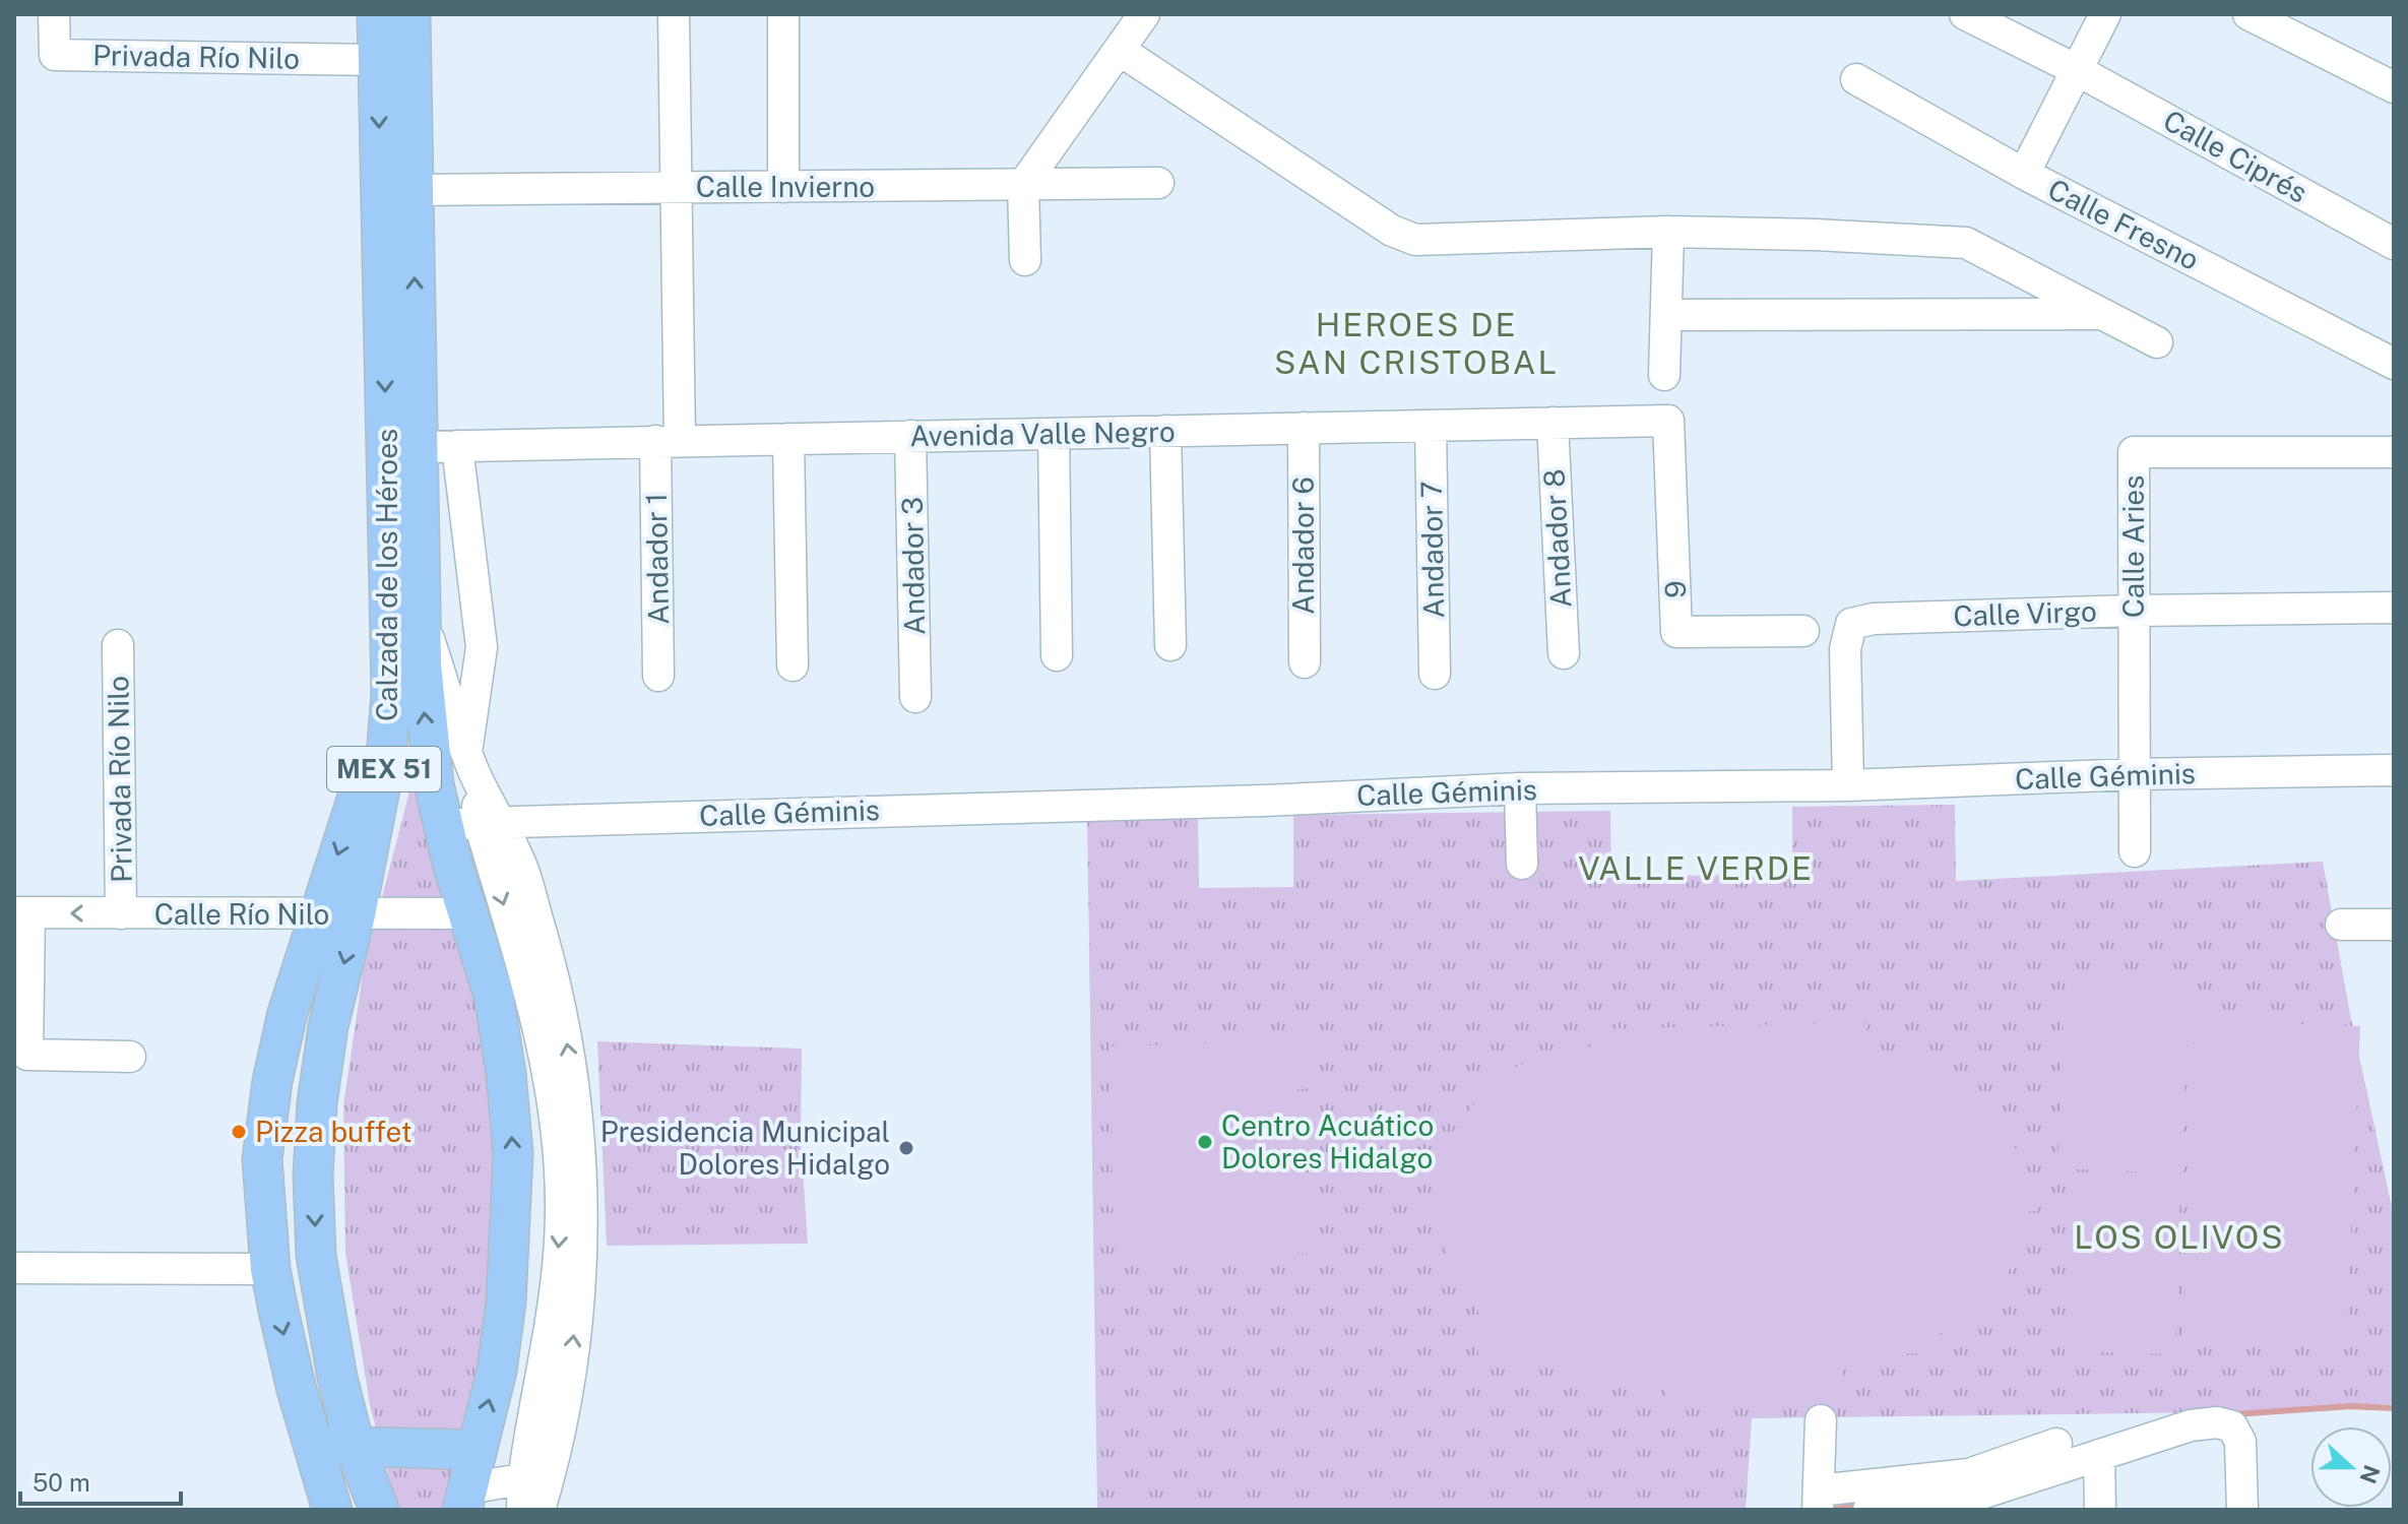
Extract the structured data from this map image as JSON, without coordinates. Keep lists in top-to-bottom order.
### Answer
{
  "streets": {
    "main road": ["Calzada de los Héroes", "MEX 51"],
    "street": [
      "Privada Río Nilo",
      "Calle Ciprés",
      "Calle Invierno",
      "Calle Fresno",
      "Avenida Valle Negro",
      "Andador 8",
      "Andador 6",
      "Calle Aries",
      "Andador 7",
      "Andador 1",
      "Andador 3",
      "9",
      "Calle Virgo",
      "Calle Géminis",
      "Calle Río Nilo"
    ]
  },
  "crossings": [
    ["Privada Río Nilo", "Calzada de los Héroes"],
    ["Privada Río Nilo", "Calle Río Nilo"],
    ["Calle Invierno", "Andador 1"],
    ["Calle Invierno", "Calzada de los Héroes"],
    ["Avenida Valle Negro", "Andador 8"],
    ["Avenida Valle Negro", "Andador 6"],
    ["Avenida Valle Negro", "Andador 7"],
    ["Avenida Valle Negro", "Andador 1"],
    ["Avenida Valle Negro", "Andador 3"],
    ["Avenida Valle Negro", "Calzada de los Héroes"],
    ["Avenida Valle Negro", "9"],
    ["Calle Aries", "Calle Virgo"],
    ["Calle Aries", "Calle Géminis"],
    ["Calzada de los Héroes", "Calle Géminis"],
    ["Calzada de los Héroes", "Calle Río Nilo"],
    ["Calle Virgo", "Calle Géminis"]
  ],
  "districts": ["HEROES DE SAN CRISTOBAL", "VALLE VERDE", "LOS OLIVOS"],
  "places": ["Pizza buffet", "Centro Acuático Dolores Hidalgo", "Presidencia Municipal Dolores Hidalgo"],
  "scale_bar": "50 m",
  "north": "right"
}
